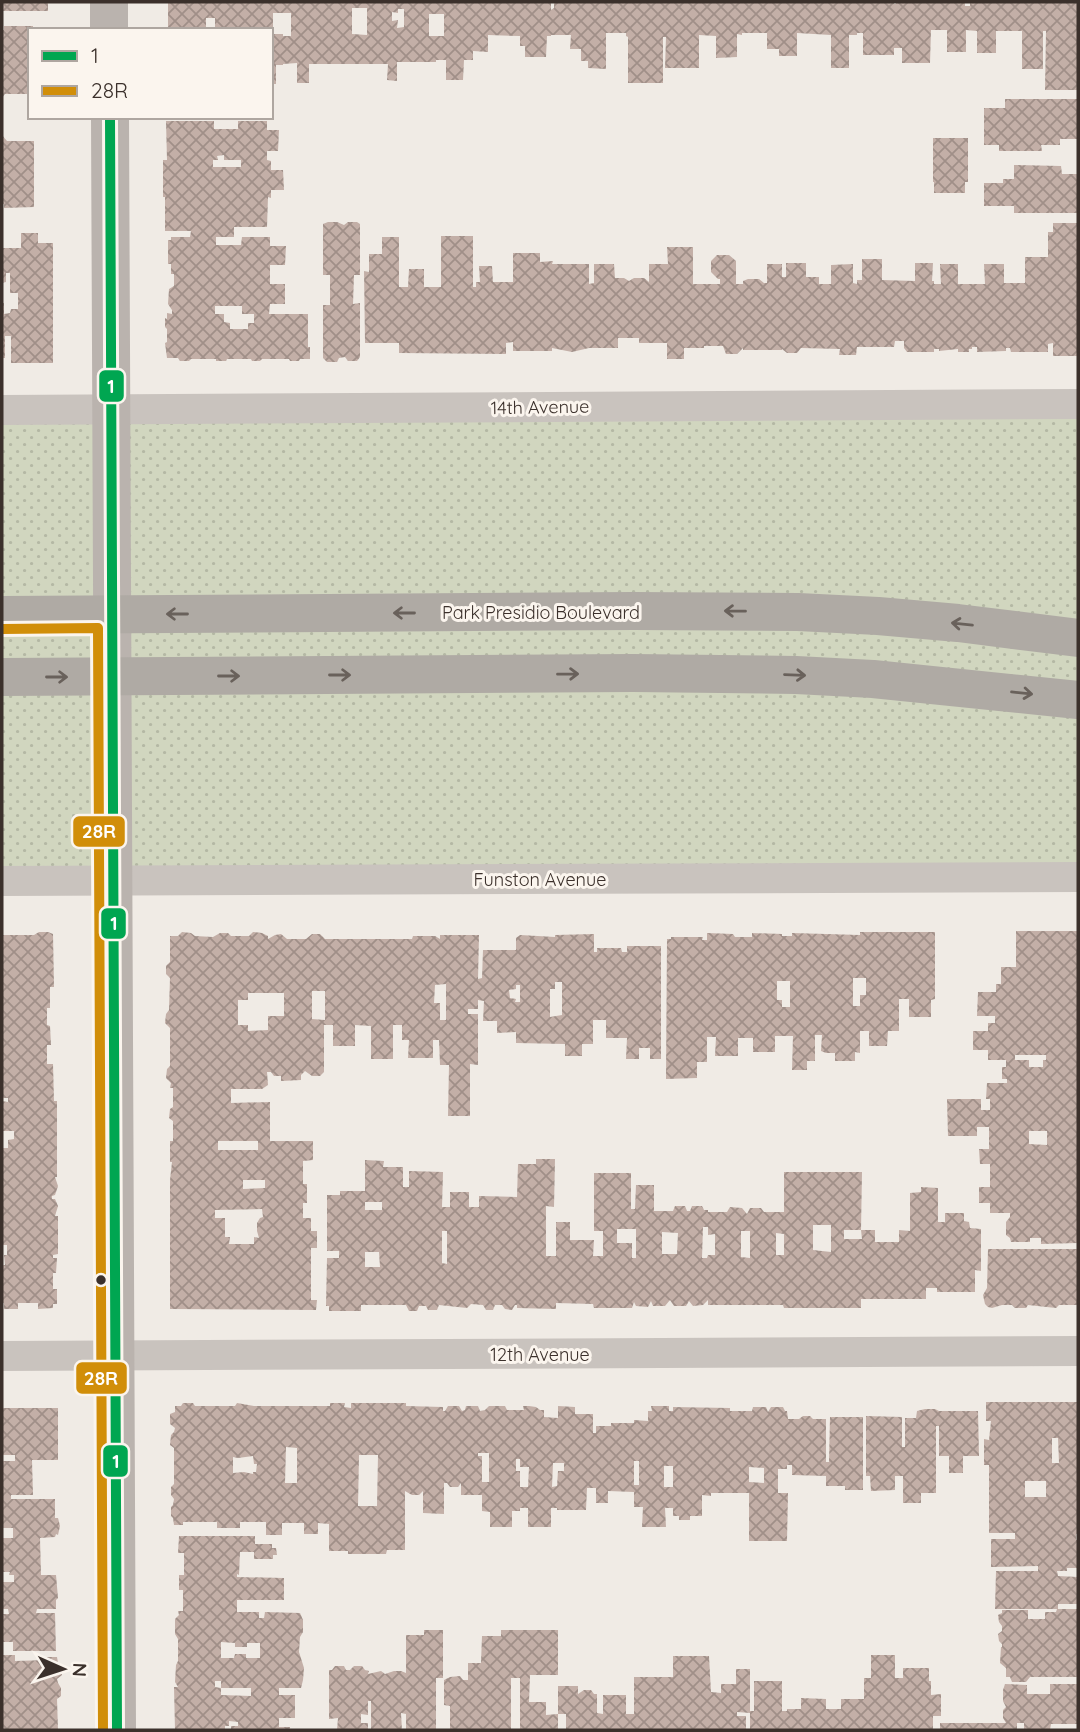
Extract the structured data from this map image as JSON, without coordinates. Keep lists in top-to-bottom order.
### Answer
{
  "streets": {
    "highway": ["Park Presidio Boulevard"],
    "street": ["14th Avenue", "Funston Avenue", "12th Avenue"]
  },
  "lines": ["transit line 1", "transit line 28R"],
  "legend": ["1", "28R"],
  "north": "right"
}
